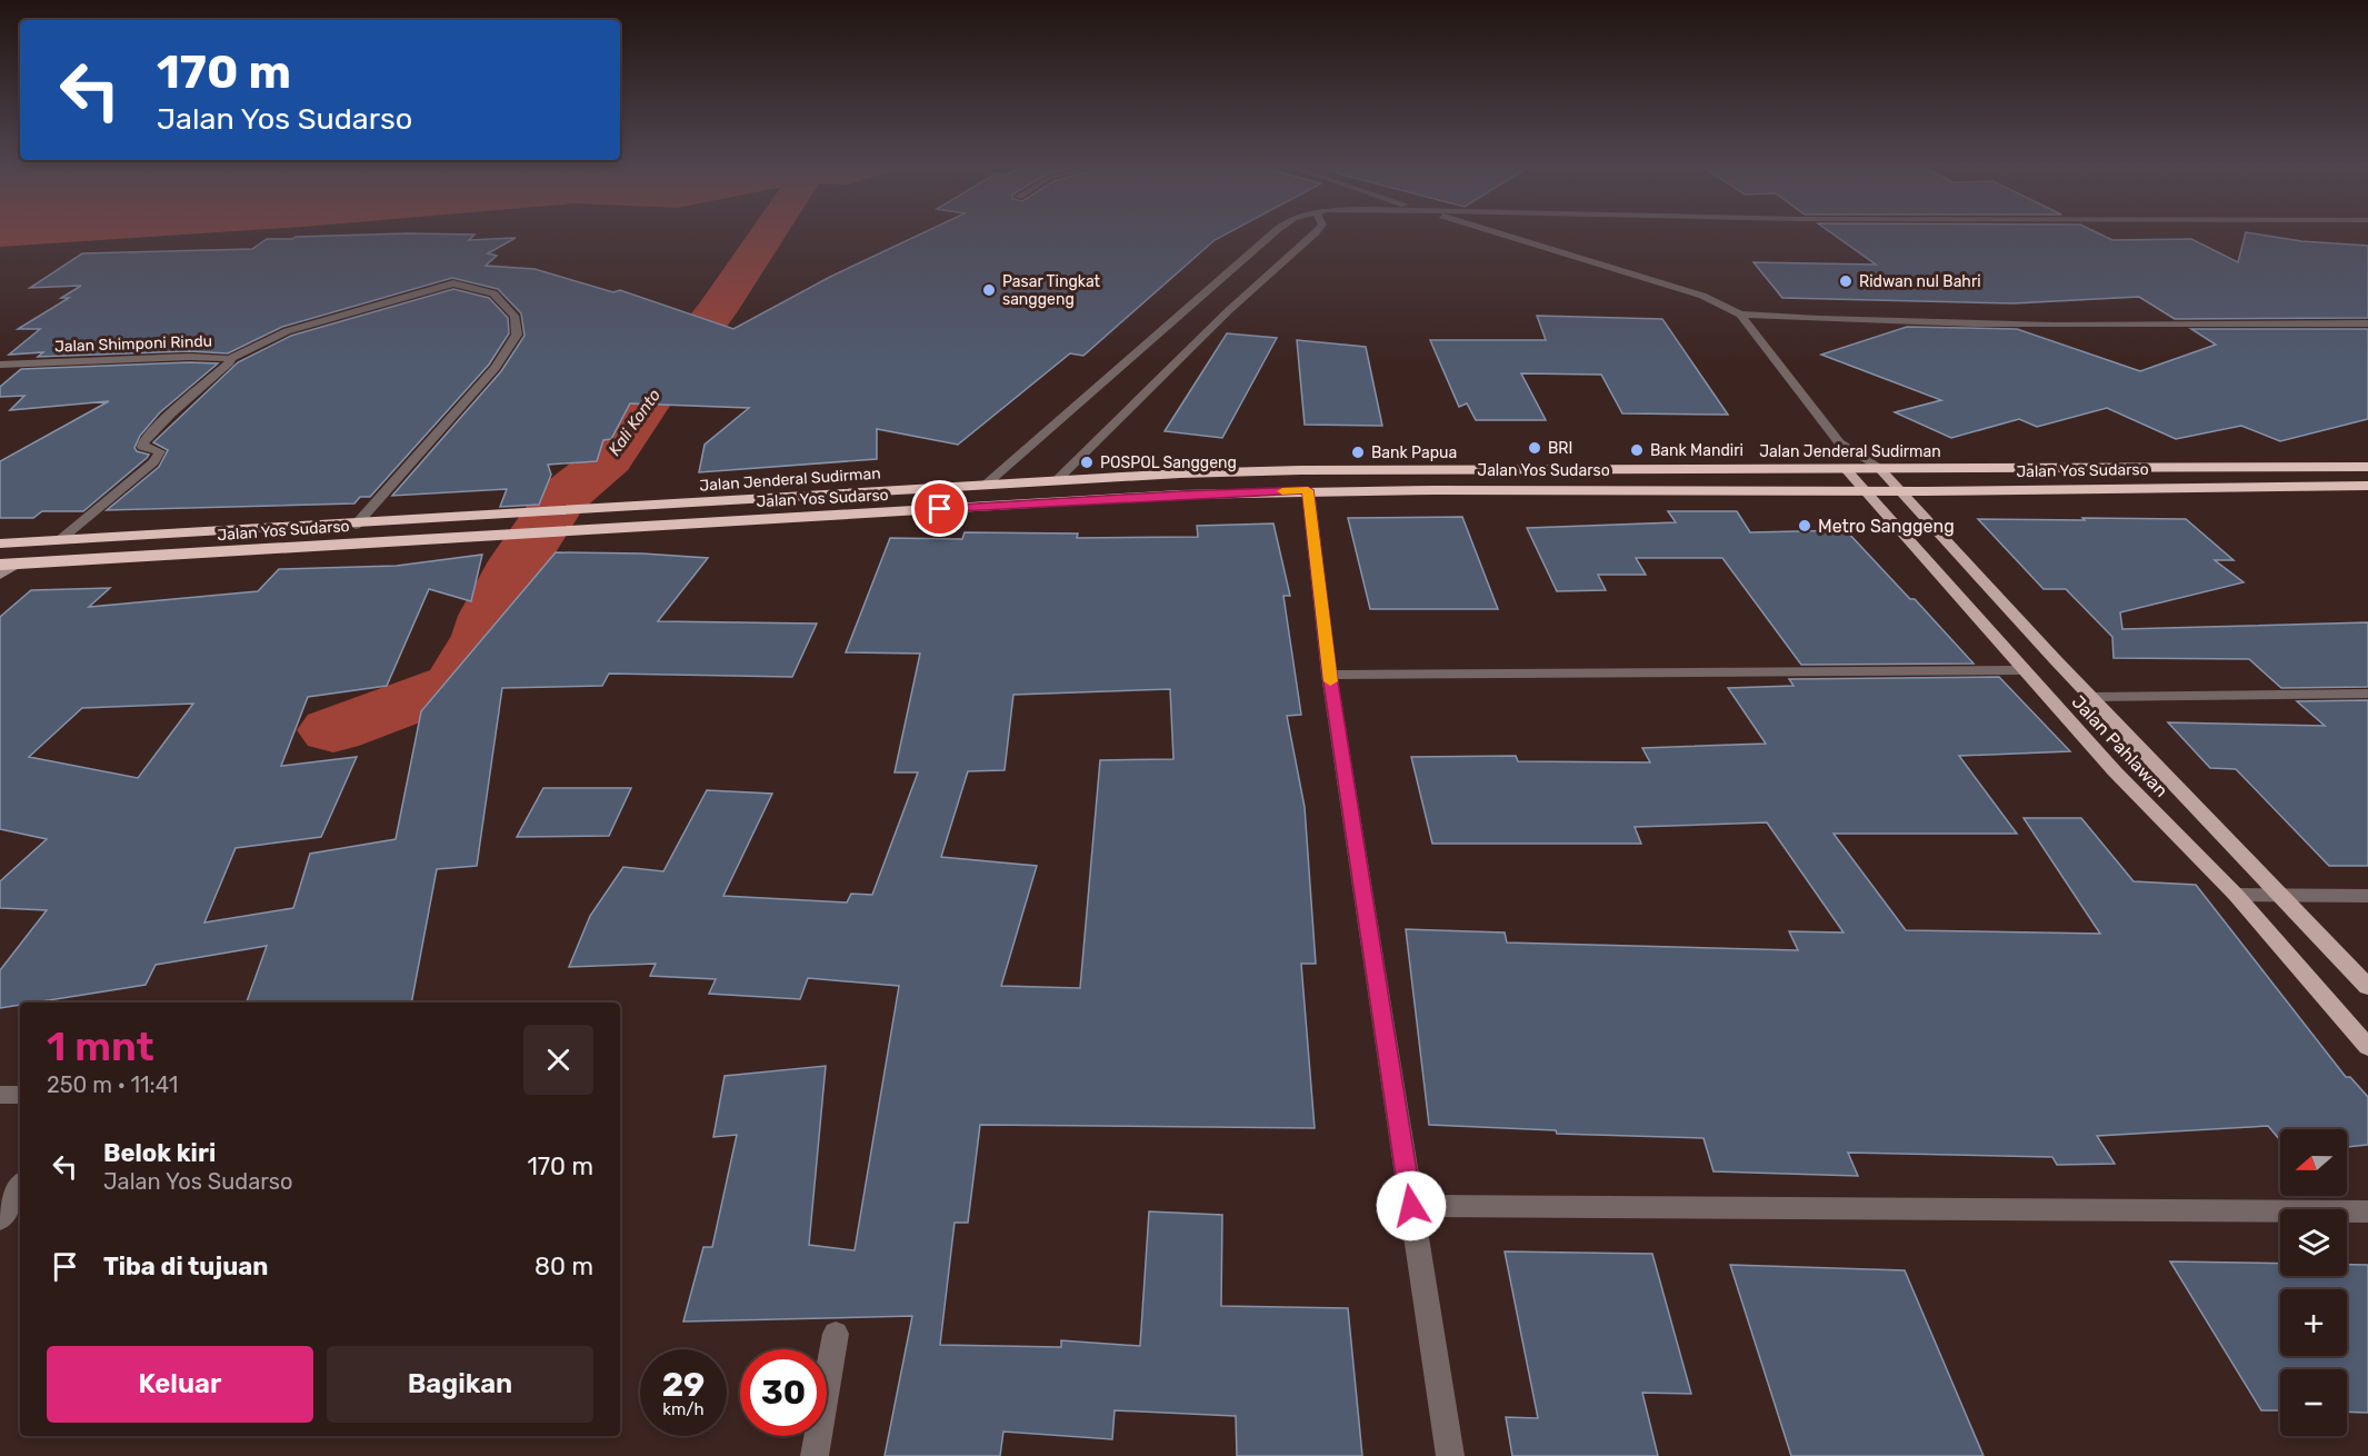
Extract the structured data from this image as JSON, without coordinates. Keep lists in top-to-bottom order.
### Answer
{
  "streets": {
    "highway": ["Jalan Jenderal Sudirman", "Jalan Yos Sudarso"],
    "main road": ["Jalan Pahlawan"],
    "street": ["Jalan Shimponi Rindu"]
  },
  "crossings": [
    ["Jalan Shimponi Rindu", "Jalan Yos Sudarso"],
    ["Jalan Jenderal Sudirman", "Jalan Yos Sudarso"],
    ["Jalan Jenderal Sudirman", "Jalan Pahlawan"],
    ["Jalan Yos Sudarso", "Jalan Pahlawan"]
  ],
  "water": ["Kali Konto"],
  "places": [
    "Ridwan nul Bahri",
    "Pasar Tingkat sanggeng",
    "BRI",
    "Bank Mandiri",
    "Bank Papua",
    "POSPOL Sanggeng",
    "Metro Sanggeng"
  ],
  "north": "left",
  "page": {
    "turn": ["170 m", "Jalan Yos Sudarso"],
    "heading": ["1 mnt", "250 m · 11:41"],
    "list": [
      {
        "name": "Belok kiri",
        "note": "Jalan Yos Sudarso",
        "value": "170 m"
      },
      {
        "name": "Tiba di tujuan",
        "value": "80 m"
      }
    ],
    "map_buttons": ["+", "−"],
    "buttons": ["Keluar", "Bagikan"],
    "speed": "29 km/h",
    "limit": "30"
  }
}
